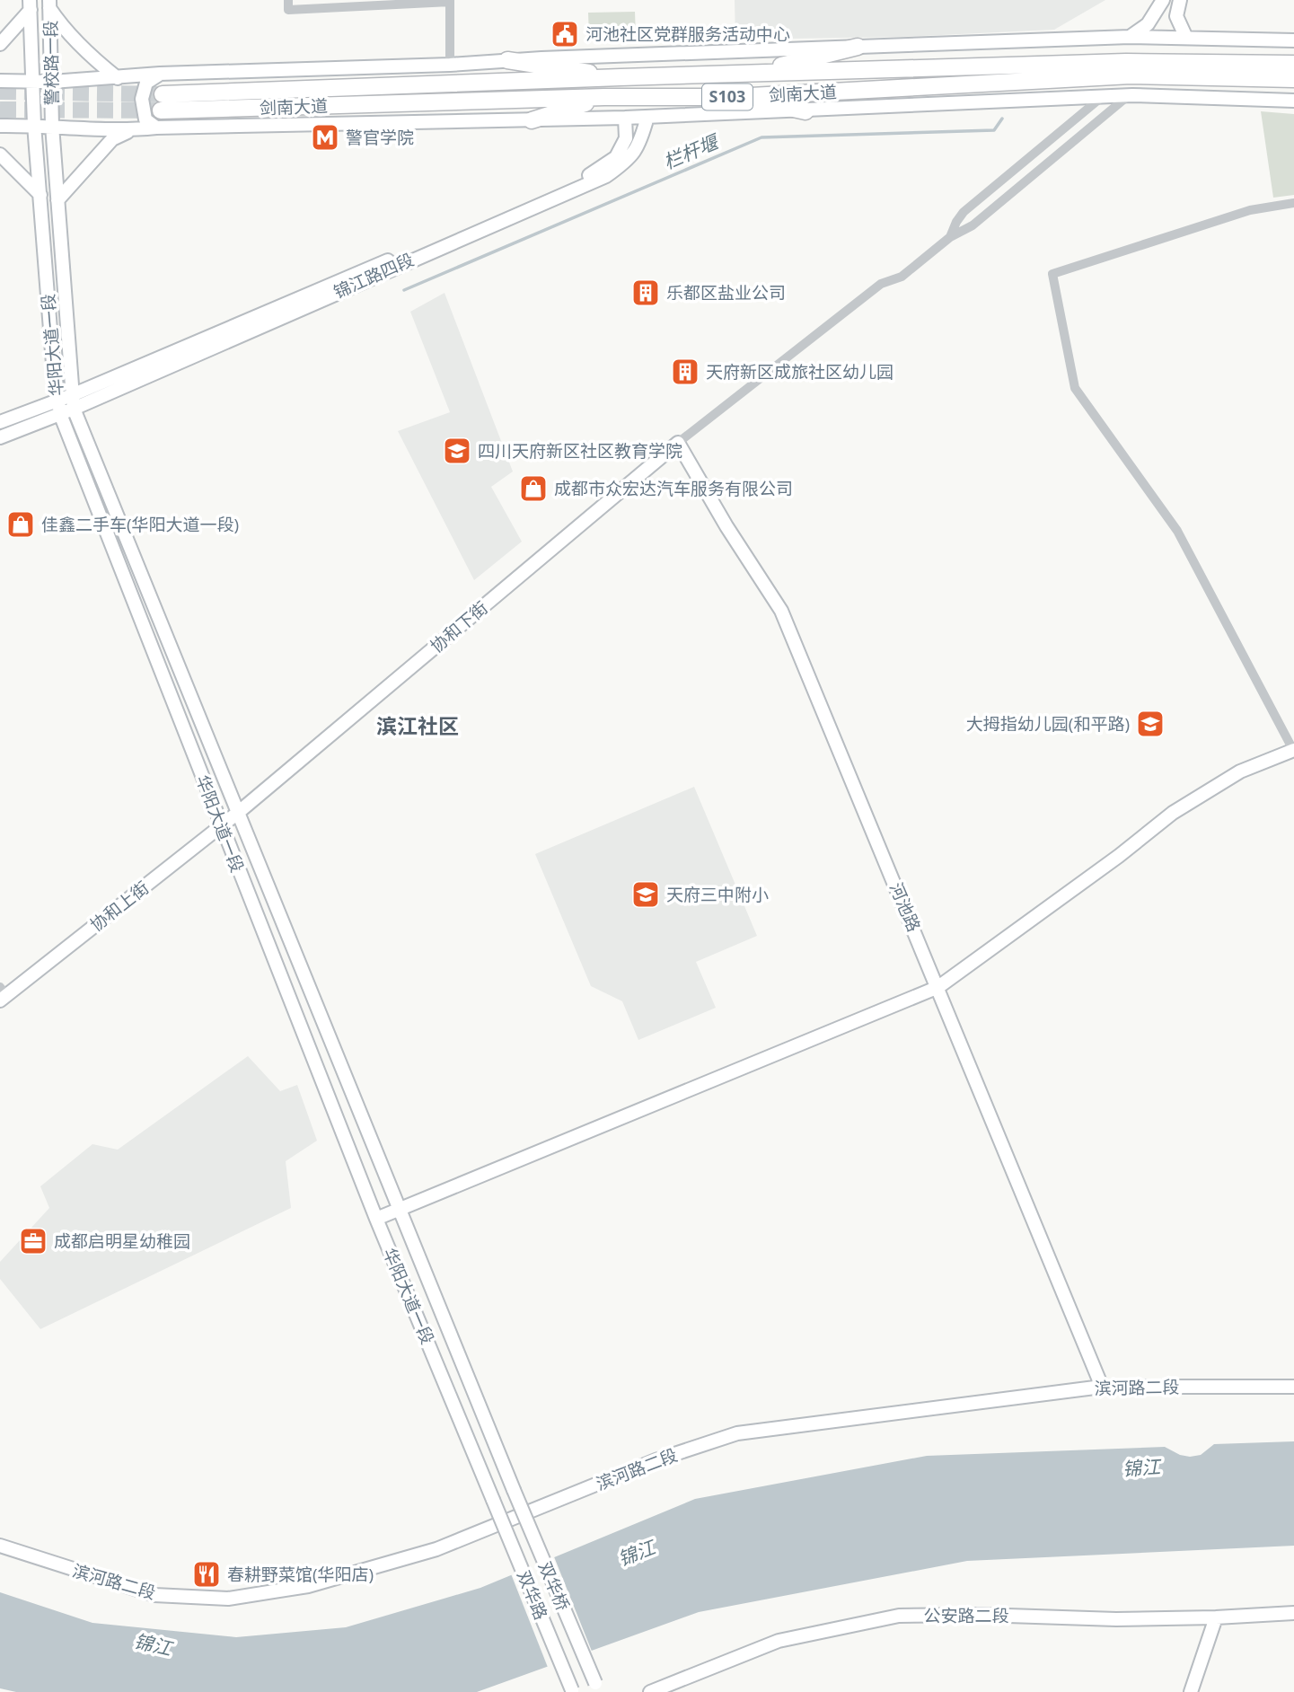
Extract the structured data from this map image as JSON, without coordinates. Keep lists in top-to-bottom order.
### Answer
{
  "streets": {
    "highway": ["剑南大道", "S103"],
    "main road": [
      "警校路一段",
      "锦江路四段",
      "华阳大道一段",
      "协和下街",
      "协和上街",
      "河池路",
      "滨河路二段",
      "双华桥",
      "双华路",
      "公安路二段"
    ]
  },
  "crossings": [
    ["警校路一段", "华阳大道一段"],
    ["锦江路四段", "华阳大道一段"],
    ["华阳大道一段", "协和下街"],
    ["华阳大道一段", "协和上街"],
    ["华阳大道一段", "双华桥"],
    ["华阳大道一段", "双华路"],
    ["协和下街", "协和上街"],
    ["协和下街", "河池路"],
    ["河池路", "滨河路二段"]
  ],
  "districts": ["滨江社区"],
  "water": ["栏杆堰", "锦江"],
  "places": {
    "public building": ["河池社区党群服务活动中心"],
    "metro station": ["警官学院"],
    "building": ["乐都区盐业公司", "天府新区成旅社区幼儿园"],
    "school or university": ["四川天府新区社区教育学院", "大拇指幼儿园(和平路)", "天府三中附小"],
    "shop": ["成都市众宏达汽车服务有限公司", "佳鑫二手车(华阳大道一段)"],
    "office": ["成都启明星幼稚园"],
    "restaurant": ["春耕野菜馆(华阳店)"]
  }
}
